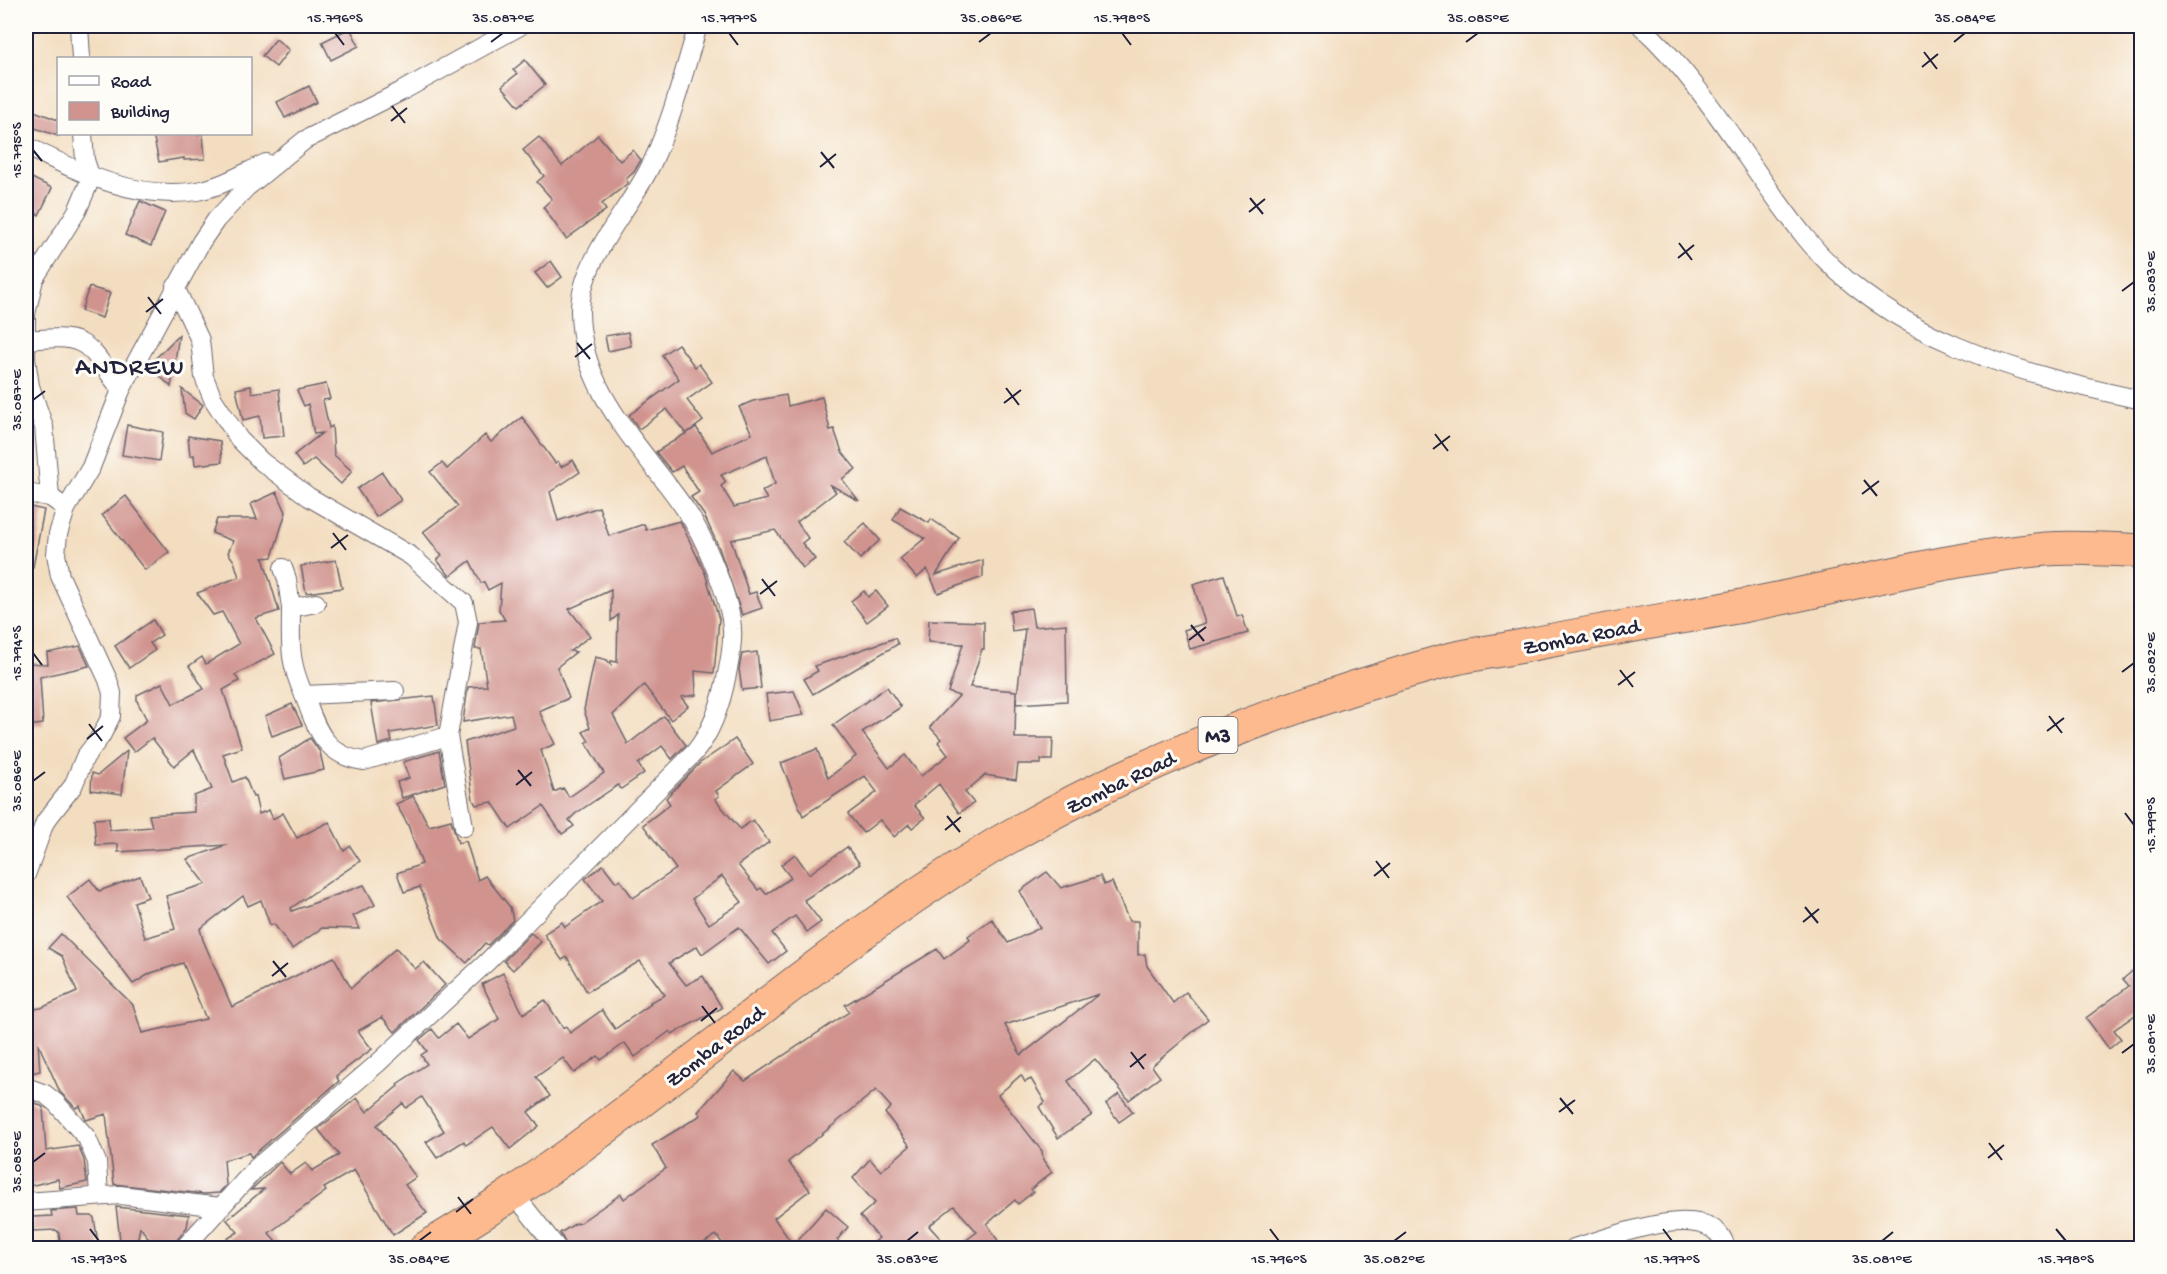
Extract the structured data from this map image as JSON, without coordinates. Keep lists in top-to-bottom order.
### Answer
{
  "streets": {
    "highway": ["Zomba Road", "M3"]
  },
  "districts": ["ANDREW"],
  "legend": ["Road", "Building"],
  "coordinates": [
    "15.796°S",
    "35.087°E",
    "15.797°S",
    "35.086°E",
    "15.798°S",
    "35.085°E",
    "35.084°E",
    "15.795°S",
    "35.083°E",
    "15.794°S",
    "35.082°E",
    "15.799°S",
    "35.081°E",
    "15.793°S"
  ]
}
